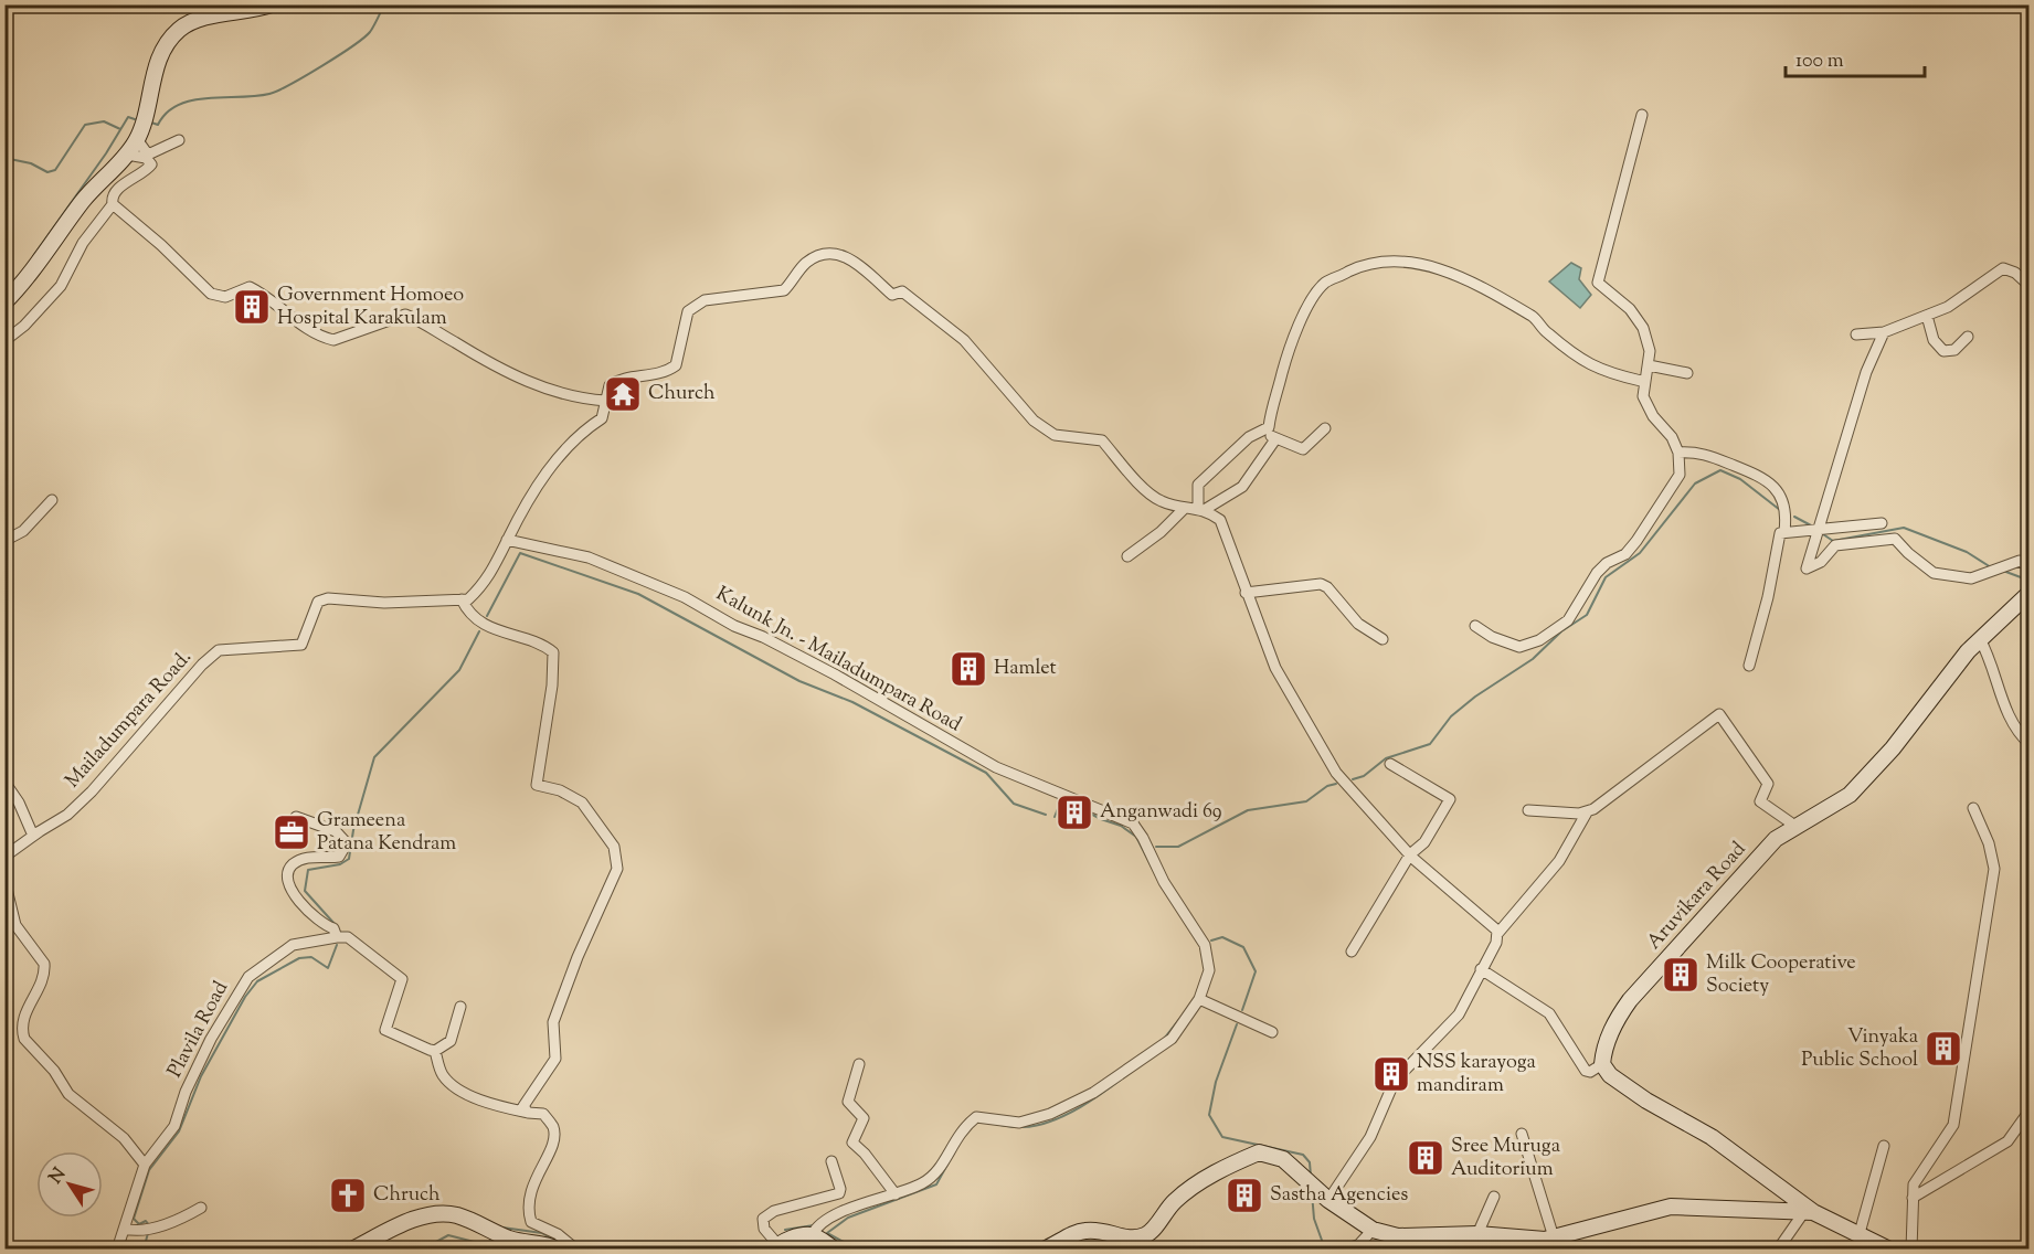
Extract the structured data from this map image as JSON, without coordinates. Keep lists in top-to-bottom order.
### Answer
{
  "streets": {
    "main road": ["Aruvikara Road"],
    "street": ["Kalunk Jn. - Mailadumpara Road", "Mailadumpara Road.", "Plavila Road"]
  },
  "places": {
    "building": [
      "Government Homoeo Hospital Karakulam",
      "Hamlet",
      "Anganwadi 69",
      "Milk Cooperative Society",
      "Vinyaka Public School",
      "NSS karayoga mandiram",
      "Sree Muruga Auditorium",
      "Sastha Agencies"
    ],
    "temple": ["Church"],
    "office": ["Grameena Patana Kendram"],
    "church": ["Chruch"]
  },
  "scale_bar": "100 m",
  "north": "top left"
}
